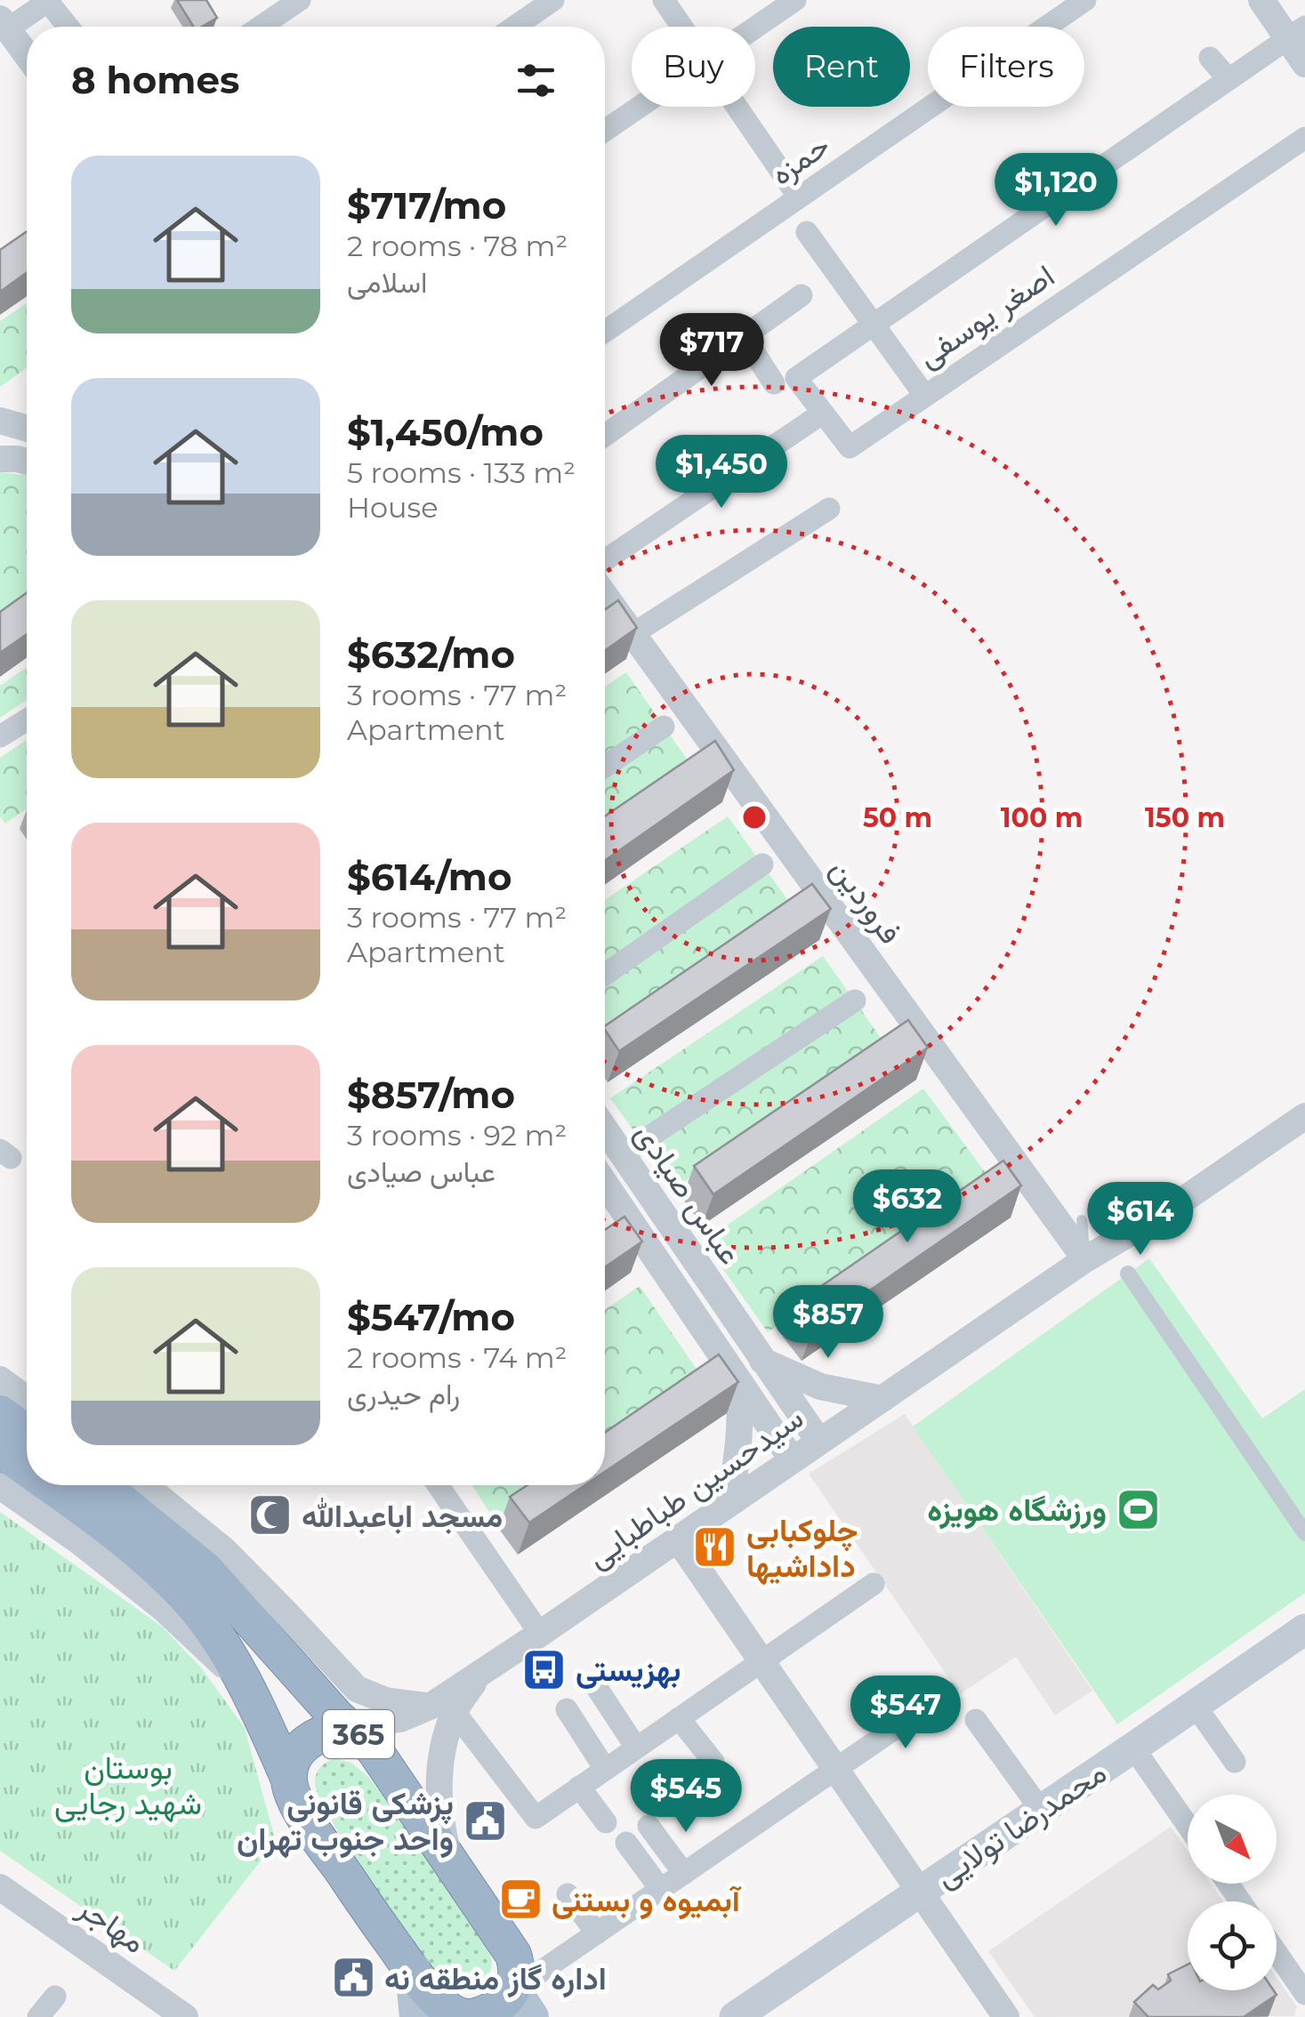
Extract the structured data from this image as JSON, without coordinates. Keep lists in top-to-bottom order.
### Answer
{
  "streets": {
    "highway": ["365"],
    "main road": ["محمدرضا تولایی"],
    "street": [
      "حمزه",
      "اصغر یوسفی",
      "فروردین",
      "عباس صیادی",
      "سیدحسین طباطبایی",
      "مهاجر"
    ]
  },
  "crossings": [
    ["فروردین", "سیدحسین طباطبایی"],
    ["عباس صیادی", "سیدحسین طباطبایی"]
  ],
  "parks": ["بوستان شهید رجایی"],
  "places": {
    "sports": ["ورزشگاه هویزه"],
    "mosque": ["مسجد اباعبدالله"],
    "restaurant": ["چلوکبابی داداشیها"],
    "bus stop": ["بهزیستی"],
    "public building": ["پزشکی قانونی واحد جنوب تهران", "اداره گاز منطقه نه"],
    "cafe": ["آبمیوه و بستنی"]
  },
  "north": "bottom right",
  "page": {
    "chip": ["Buy", "Rent", "Filters"],
    "heading": "8 homes",
    "list": [
      {
        "name": "$717/mo",
        "note": "2 rooms · 78 m² · اسلامی"
      },
      {
        "name": "$1,450/mo",
        "note": "5 rooms · 133 m² · House"
      },
      {
        "name": "$632/mo",
        "note": "3 rooms · 77 m² · Apartment"
      },
      {
        "name": "$614/mo",
        "note": "3 rooms · 77 m² · Apartment"
      },
      {
        "name": "$857/mo",
        "note": "3 rooms · 92 m² · عباس صیادی"
      },
      {
        "name": "$547/mo",
        "note": "2 rooms · 74 m² · رام حیدری"
      }
    ],
    "price": [
      "$1,120",
      "$717",
      "$1,450",
      "$632",
      "$614",
      "$857",
      "$547",
      "$545"
    ]
  },
  "rings": ["50 m", "100 m", "150 m"]
}
